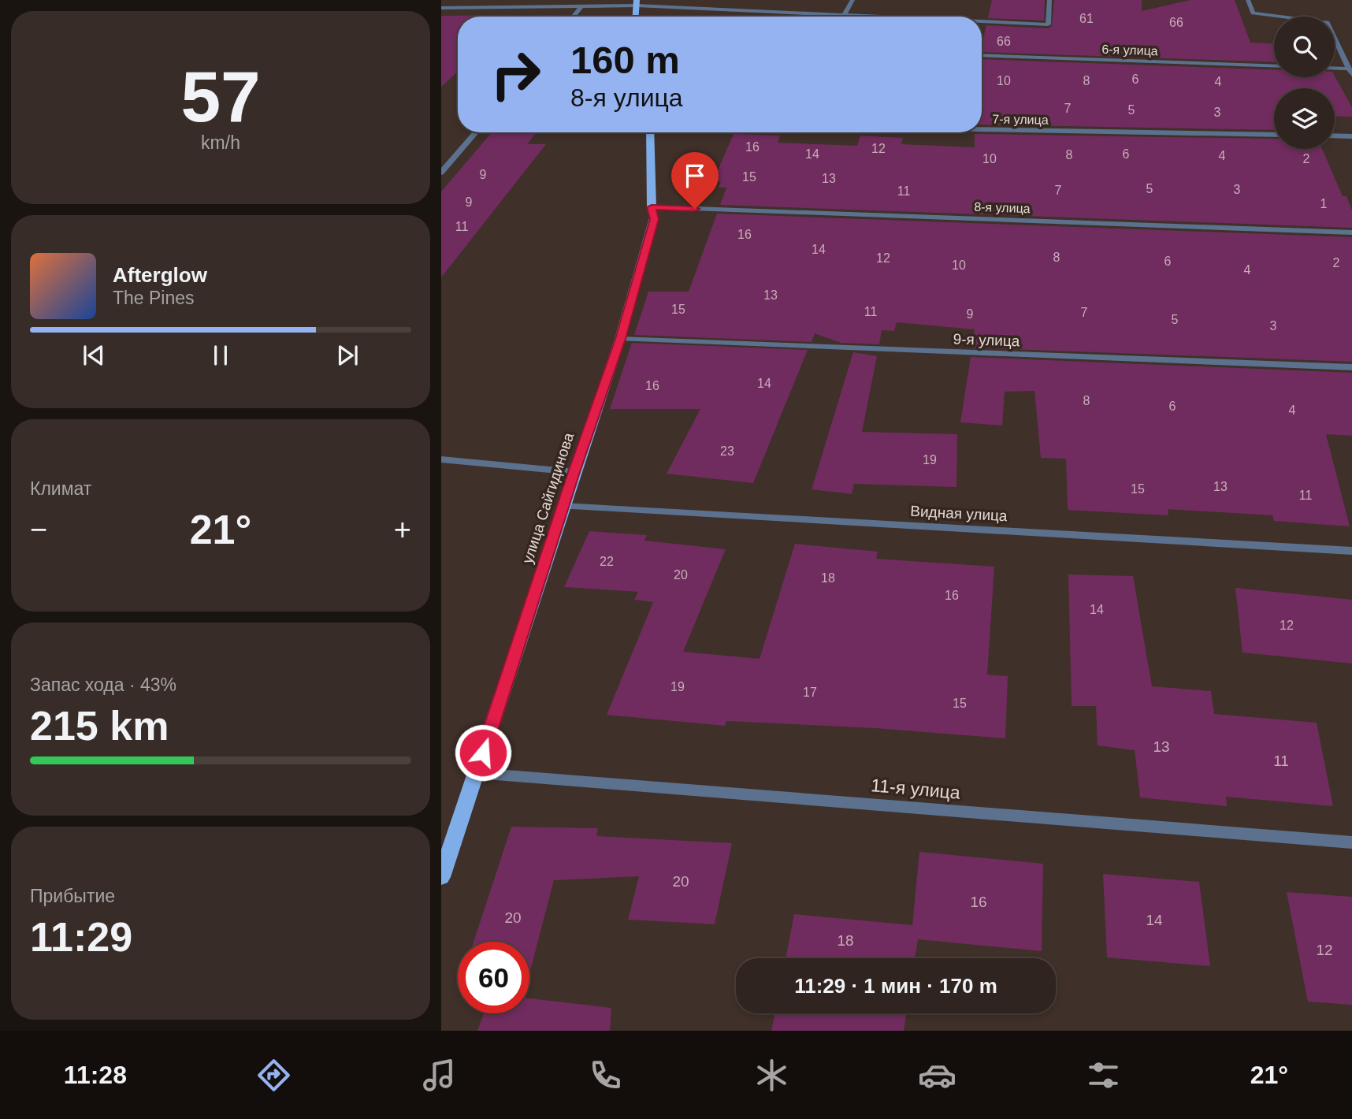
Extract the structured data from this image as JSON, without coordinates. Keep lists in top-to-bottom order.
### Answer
{
  "streets": {
    "main road": ["улица Сайгидинова"],
    "street": [
      "6-я улица",
      "7-я улица",
      "8-я улица",
      "9-я улица",
      "Видная улица",
      "11-я улица"
    ]
  },
  "crossings": [
    ["8-я улица", "улица Сайгидинова"],
    ["9-я улица", "улица Сайгидинова"],
    ["улица Сайгидинова", "Видная улица"],
    ["улица Сайгидинова", "11-я улица"]
  ],
  "house_numbers": [
    "61",
    "66",
    "66",
    "6",
    "10",
    "8",
    "4",
    "7",
    "5",
    "3",
    "16",
    "12",
    "14",
    "6",
    "8",
    "4",
    "10",
    "2",
    "9",
    "15",
    "13",
    "5",
    "3",
    "7",
    "11",
    "9",
    "1",
    "11",
    "16",
    "14",
    "8",
    "12",
    "6",
    "2",
    "10",
    "4",
    "13",
    "15",
    "11",
    "7",
    "9",
    "5",
    "3",
    "14",
    "16",
    "8",
    "6",
    "4",
    "23",
    "19",
    "13",
    "15",
    "11",
    "22",
    "20",
    "18",
    "16",
    "14",
    "12",
    "19",
    "17",
    "15",
    "13",
    "11",
    "20",
    "16",
    "20",
    "14",
    "18",
    "12"
  ],
  "page": {
    "tile": [
      ["57", "km/h"],
      "Климат",
      ["Запас хода · 43%", "215 km"],
      ["Прибытие", "11:29"]
    ],
    "turn": ["160 m", "8-я улица"],
    "song": ["Afterglow", "The Pines"],
    "heat": ["−", "21°", "+"],
    "limit": "60",
    "trip": "11:29 · 1 мин · 170 m",
    "tabs": ["11:28", "21°"]
  }
}
